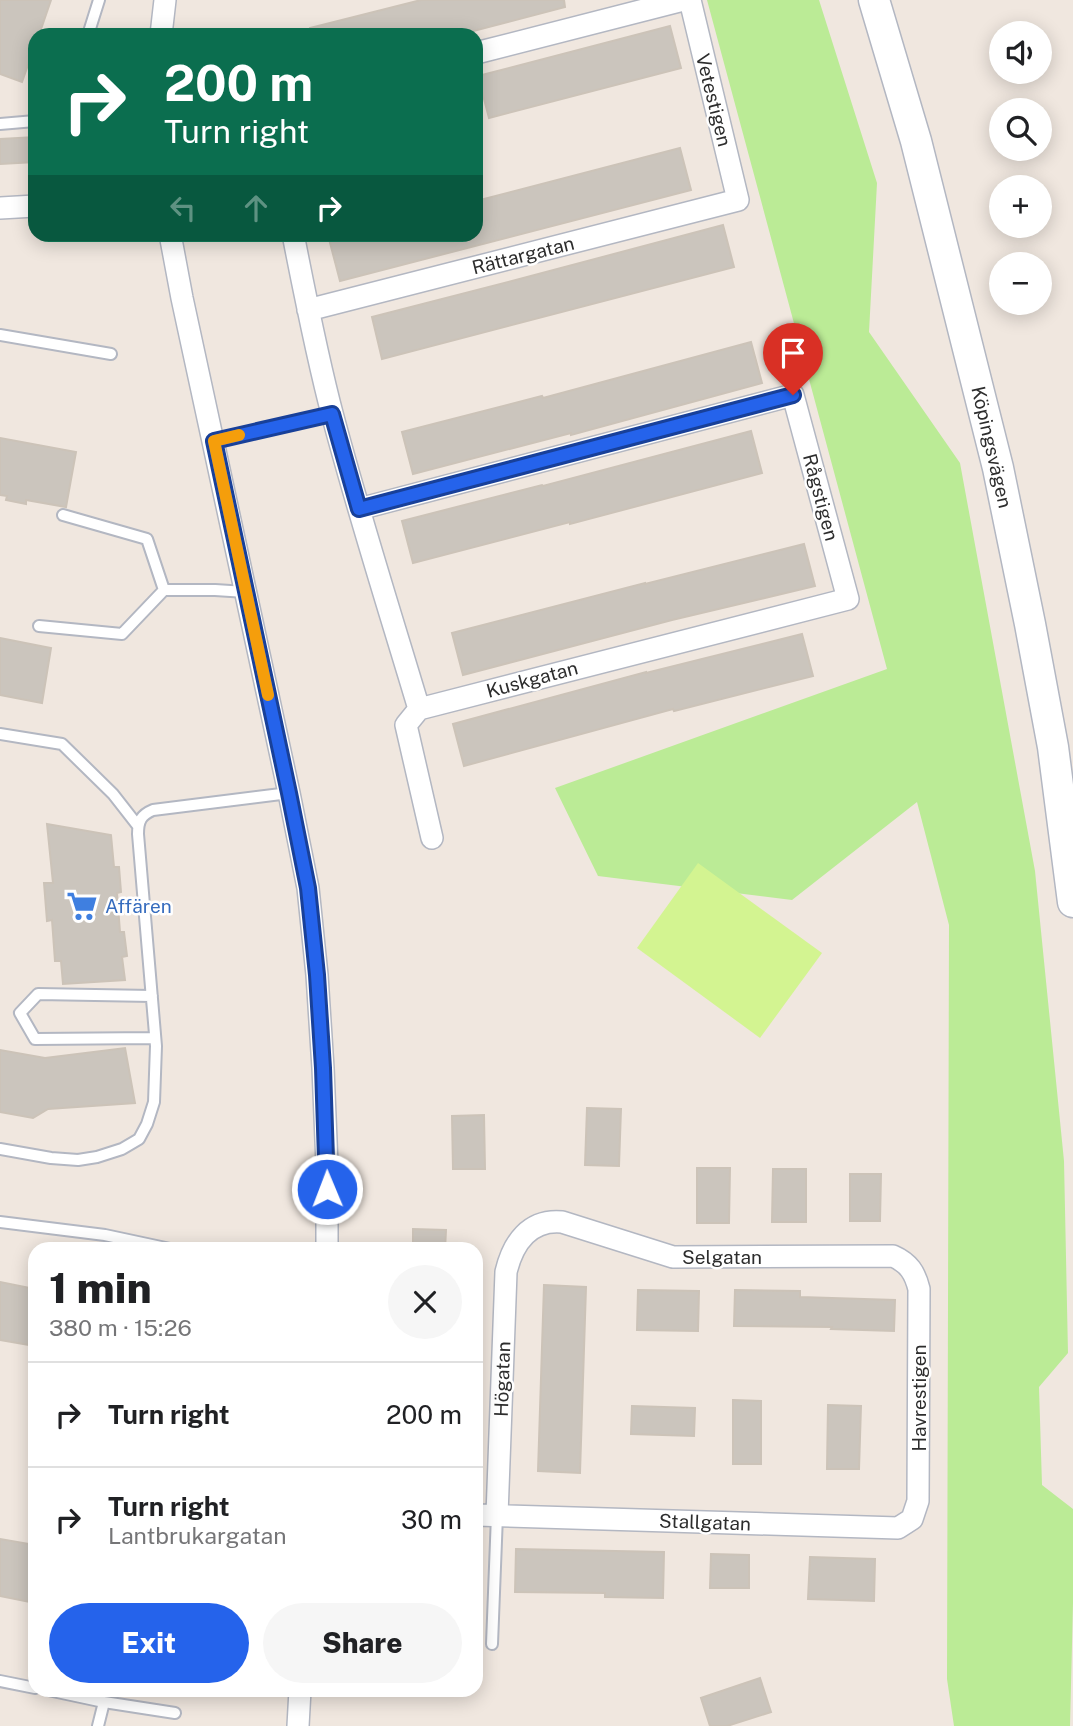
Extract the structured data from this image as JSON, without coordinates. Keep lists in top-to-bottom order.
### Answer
{
  "streets": {
    "main road": ["Köpingsvägen"],
    "street": [
      "Vetestigen",
      "Rättargatan",
      "Rågstigen",
      "Kuskgatan",
      "Selgatan",
      "Högatan",
      "Havrestigen",
      "Stallgatan"
    ]
  },
  "crossings": [
    ["Vetestigen", "Rättargatan"],
    ["Rågstigen", "Kuskgatan"],
    ["Selgatan", "Högatan"],
    ["Selgatan", "Havrestigen"],
    ["Högatan", "Stallgatan"],
    ["Havrestigen", "Stallgatan"]
  ],
  "places": {
    "supermarket": ["Affären"]
  },
  "page": {
    "map_buttons": ["+", "−"],
    "turn": ["200 m", "Turn right"],
    "heading": ["1 min", "380 m · 15:26"],
    "list": [
      {
        "name": "Turn right",
        "value": "200 m"
      },
      {
        "name": "Turn right",
        "note": "Lantbrukargatan",
        "value": "30 m"
      }
    ],
    "buttons": ["Exit", "Share"]
  }
}
